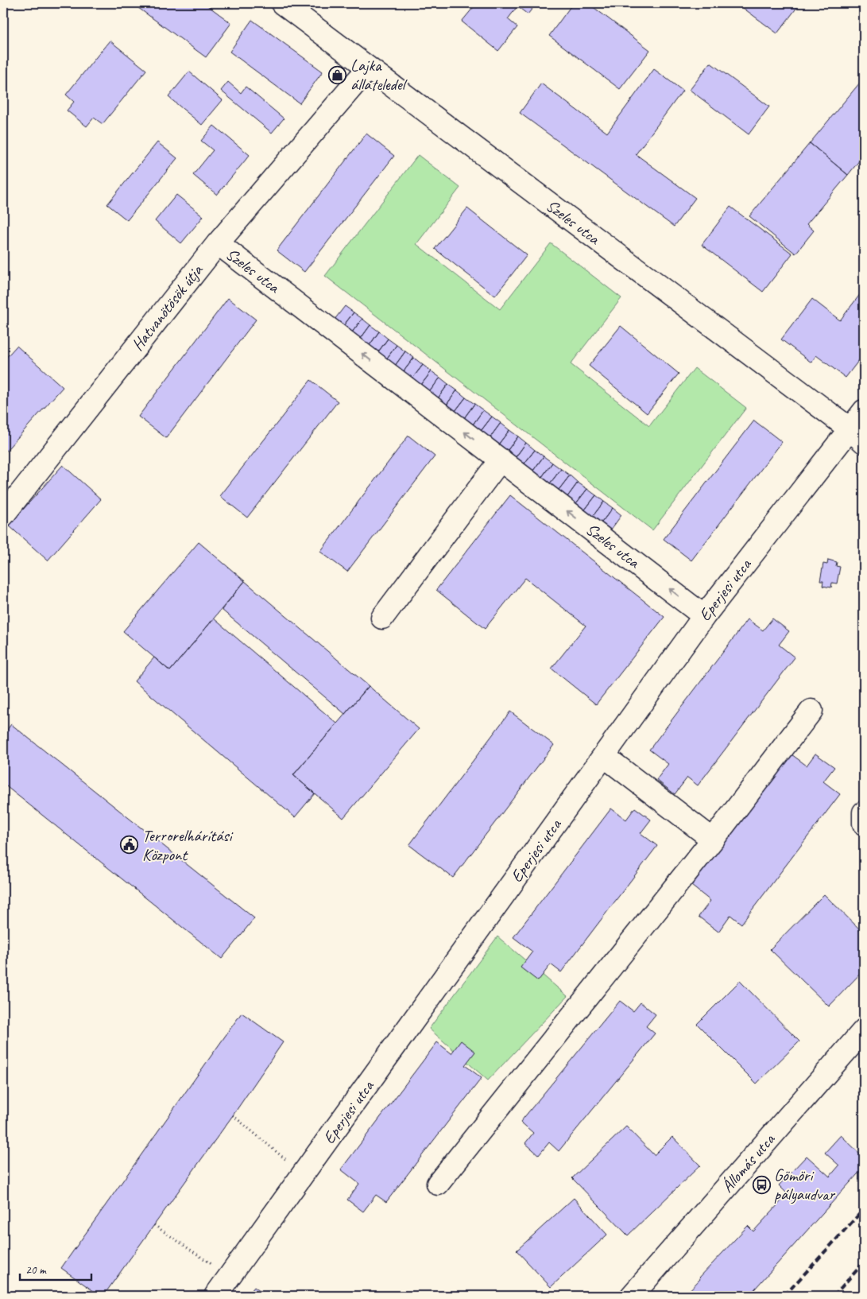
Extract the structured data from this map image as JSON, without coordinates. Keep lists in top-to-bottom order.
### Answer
{
  "streets": {
    "street": [
      "Szeles utca",
      "Hatvanötösök útja",
      "Eperjesi utca",
      "Állomás utca"
    ]
  },
  "crossings": [
    ["Szeles utca", "Hatvanötösök útja"],
    ["Szeles utca", "Eperjesi utca"]
  ],
  "one_way": ["Szeles utca"],
  "places": {
    "shop": ["Lajka állateledel"],
    "public building": ["Terrorelhárítási Központ"],
    "bus stop": ["Gömöri pályaudvar"]
  },
  "scale_bar": "20 m"
}
